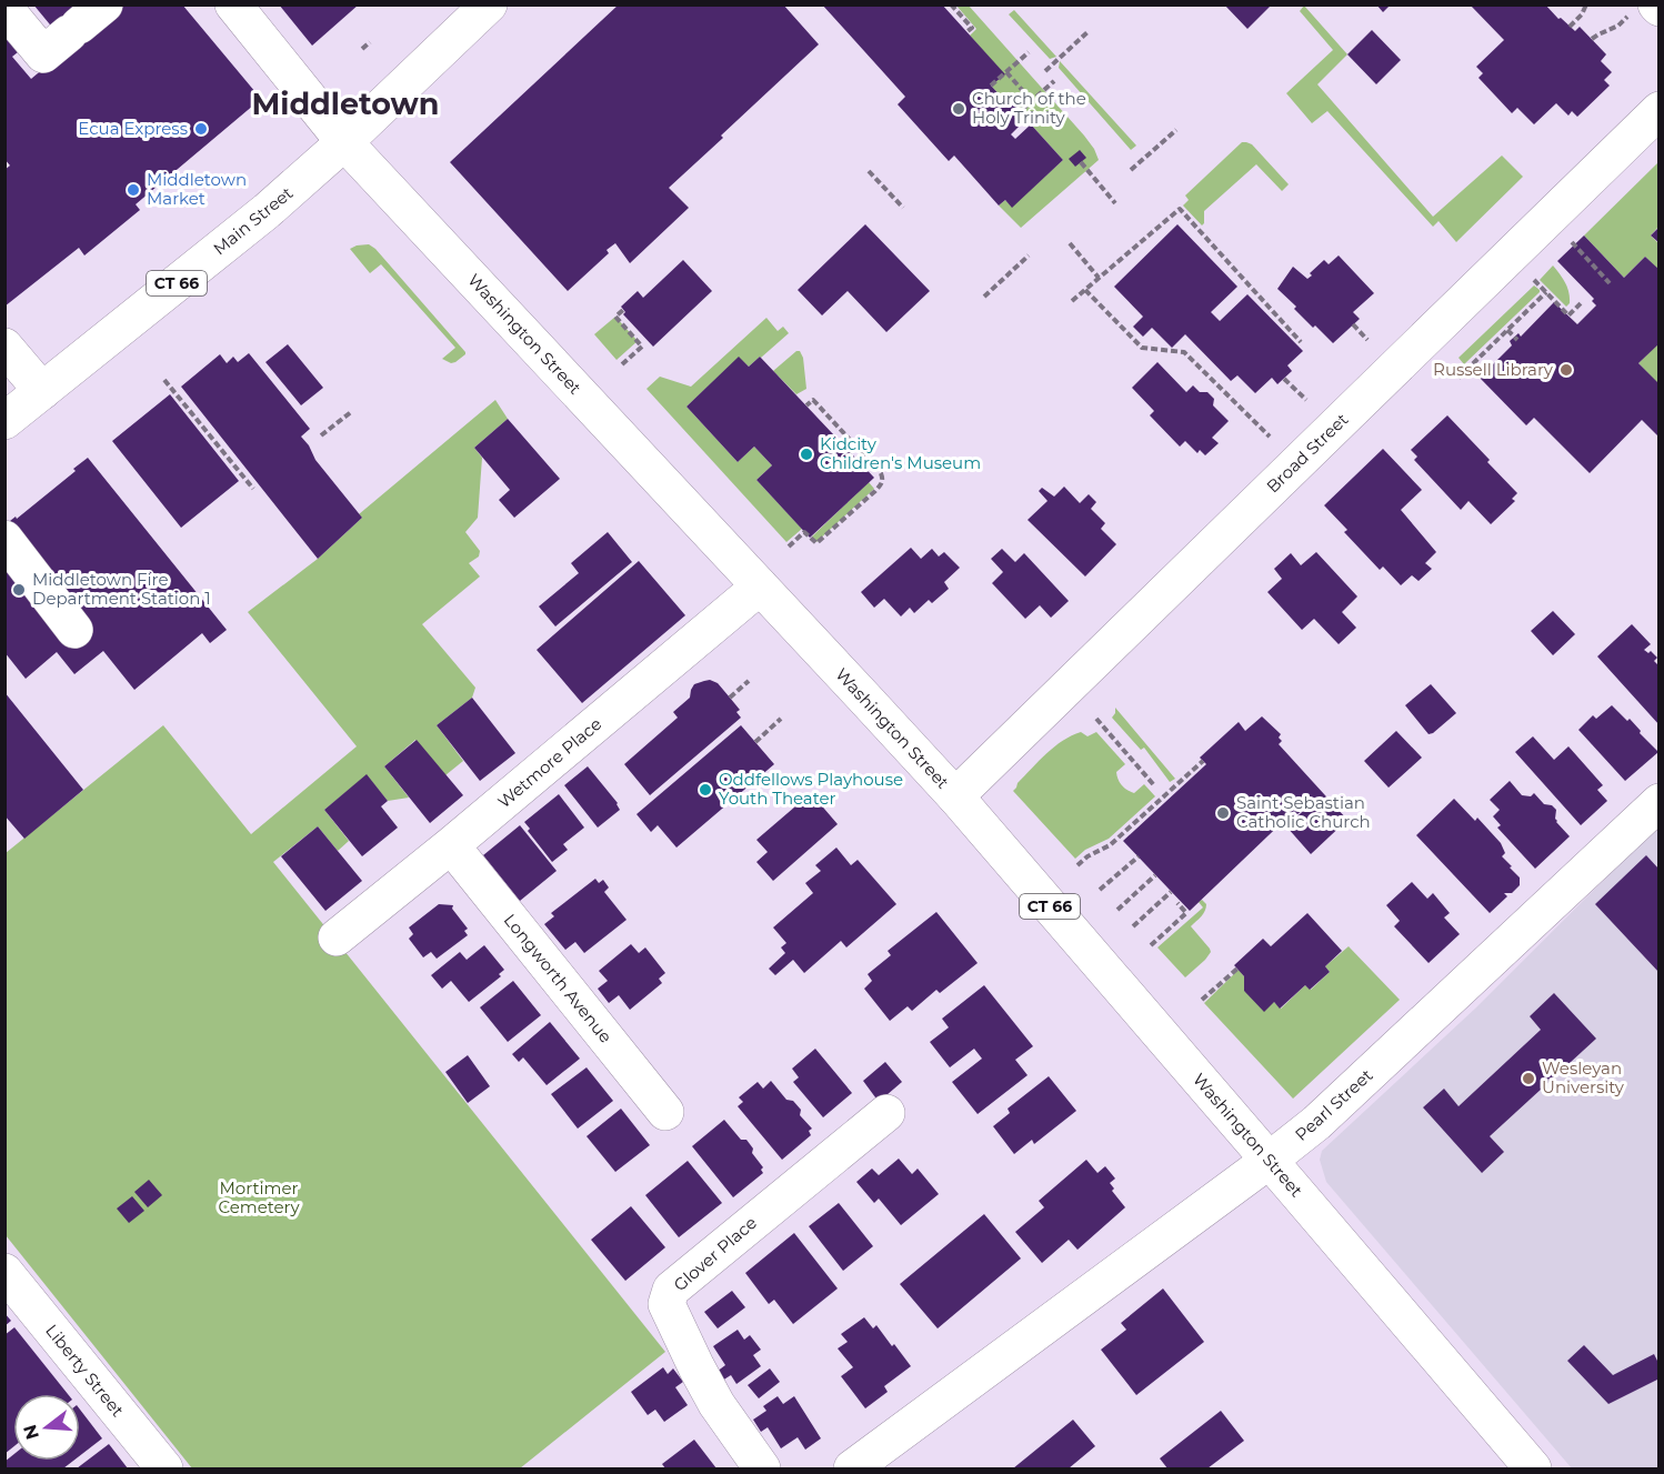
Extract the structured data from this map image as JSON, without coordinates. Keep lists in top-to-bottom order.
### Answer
{
  "streets": {
    "main road": [
      "Main Street",
      "CT 66",
      "Washington Street",
      "Broad Street",
      "Wetmore Place",
      "Longworth Avenue",
      "Pearl Street",
      "Glover Place",
      "Liberty Street"
    ]
  },
  "crossings": [
    ["Main Street", "Washington Street"],
    ["Washington Street", "Broad Street"],
    ["Washington Street", "Wetmore Place"],
    ["Washington Street", "Pearl Street"],
    ["Wetmore Place", "Longworth Avenue"]
  ],
  "districts": ["Middletown"],
  "parks": ["Mortimer Cemetery"],
  "places": [
    "Church of the Holy Trinity",
    "Ecua Express",
    "Middletown Market",
    "Russell Library",
    "Kidcity Children's Museum",
    "Middletown Fire Department Station 1",
    "Oddfellows Playhouse Youth Theater",
    "Saint Sebastian Catholic Church",
    "Wesleyan University"
  ],
  "north": "left"
}
